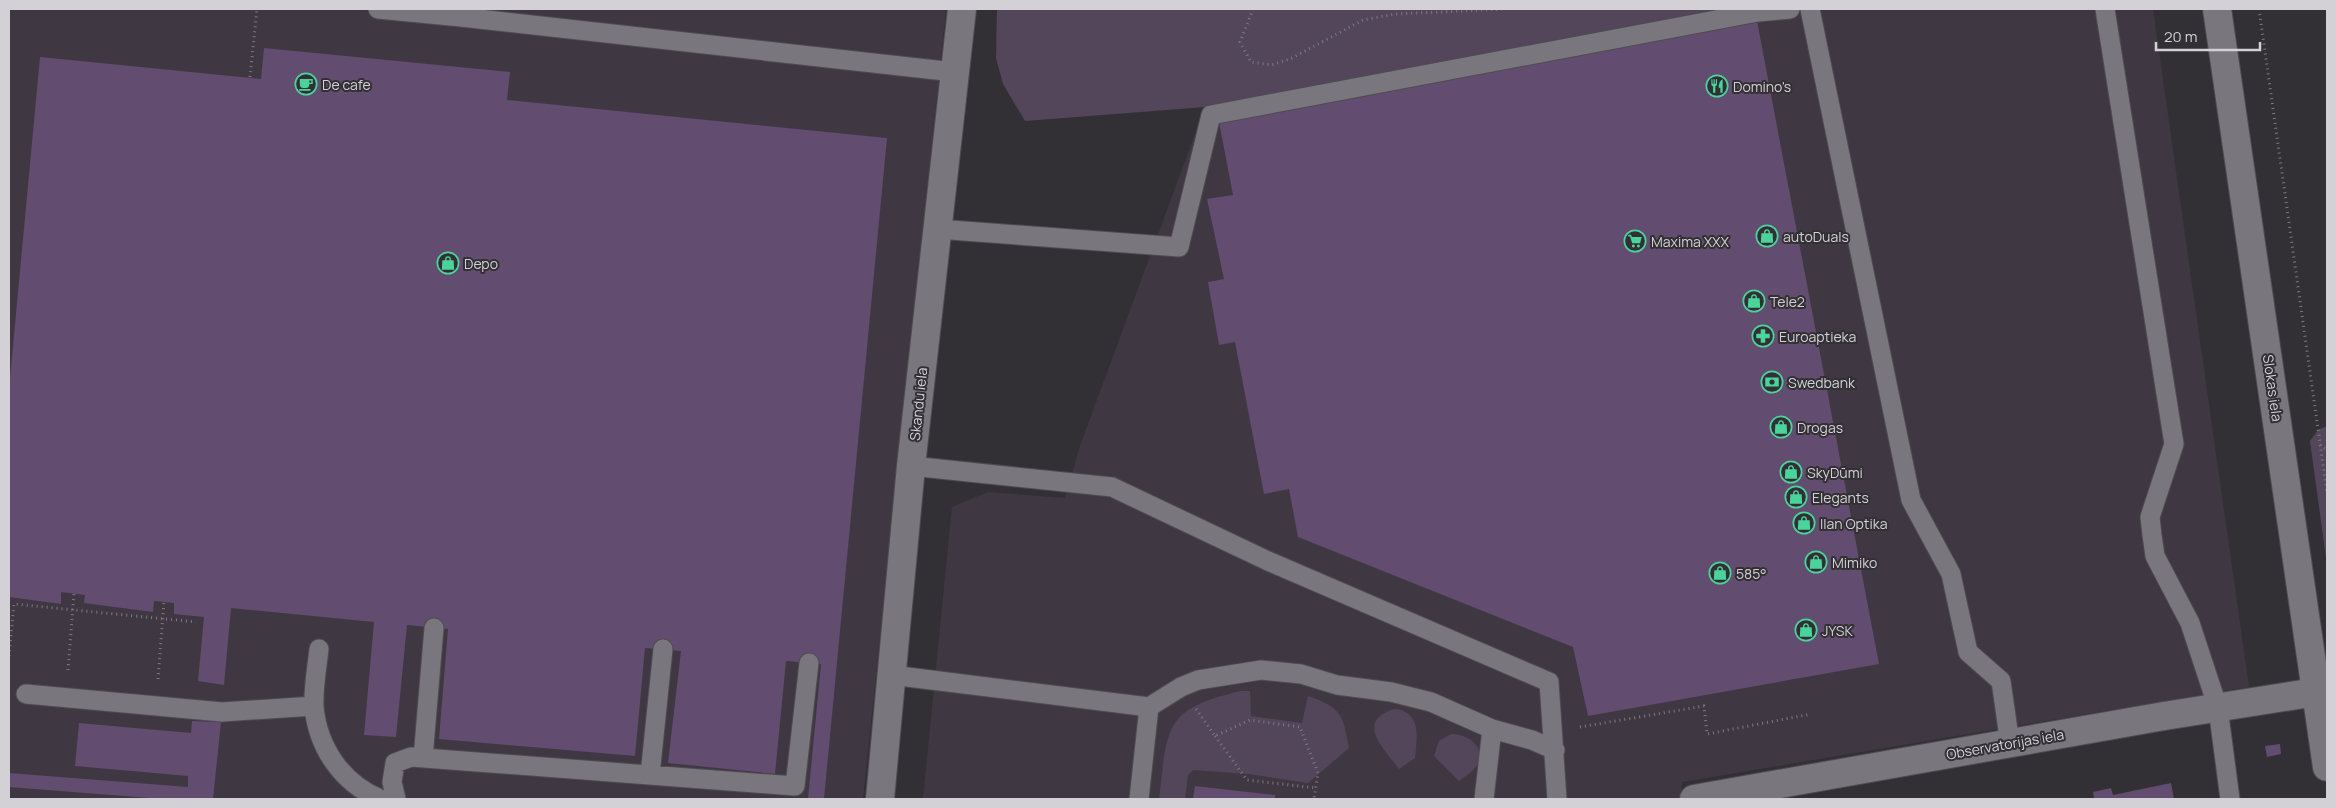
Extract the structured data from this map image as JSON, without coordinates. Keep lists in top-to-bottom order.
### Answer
{
  "streets": {
    "street": ["Slokas iela", "Skandu iela", "Observatorijas iela"]
  },
  "crossings": [
    ["Slokas iela", "Observatorijas iela"]
  ],
  "places": {
    "cafe": ["De cafe"],
    "restaurant": ["Domino's"],
    "shop": [
      "autoDuals",
      "Depo",
      "Tele2",
      "Drogas",
      "SkyDūmi",
      "Elegants",
      "Ilan Optika",
      "Mimiko",
      "585°",
      "JYSK"
    ],
    "supermarket": ["Maxima XXX"],
    "pharmacy": ["Euroaptieka"],
    "bank": ["Swedbank"]
  },
  "scale_bar": "20 m"
}
